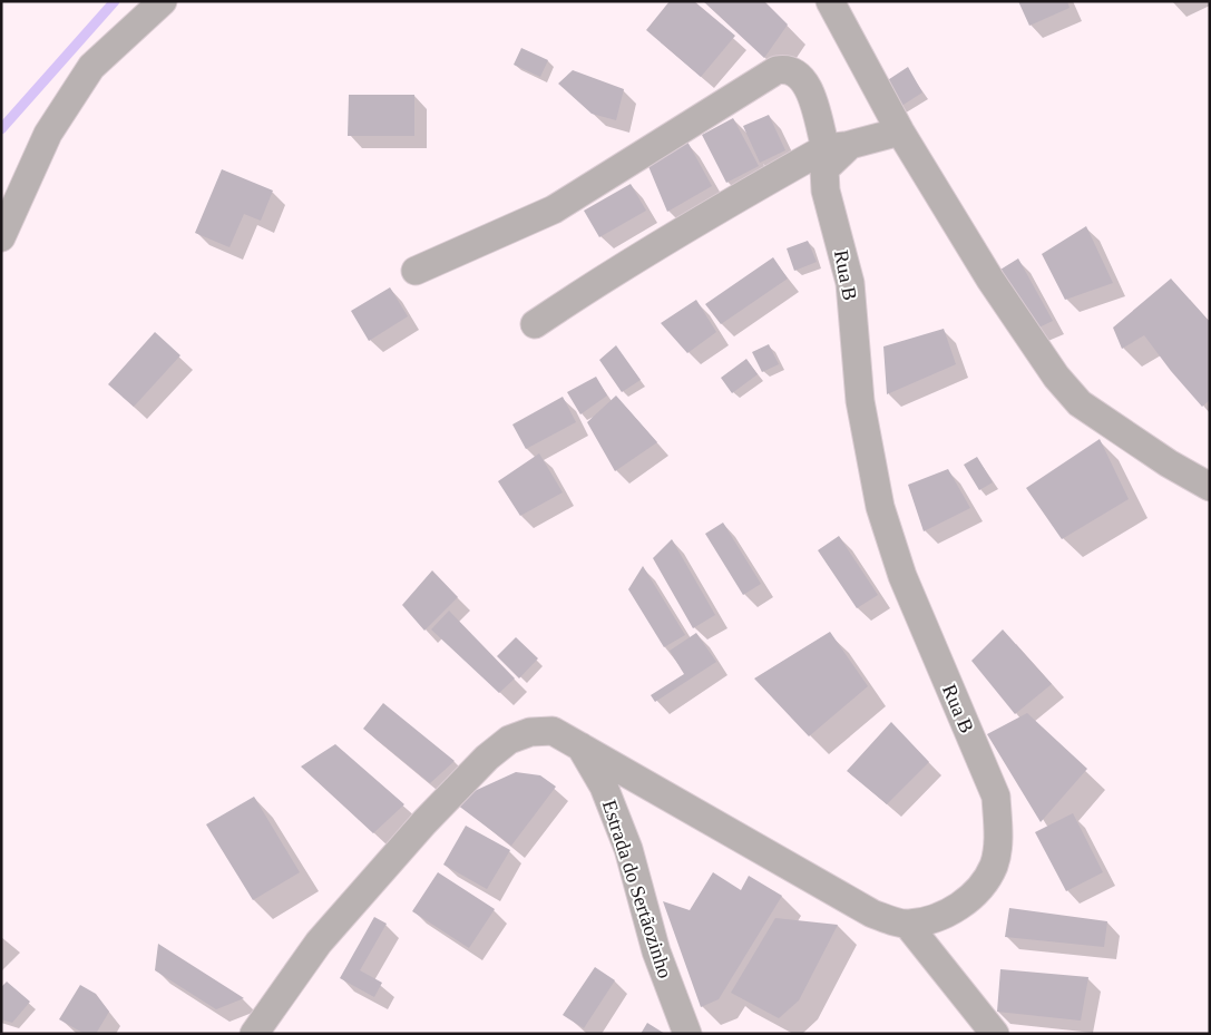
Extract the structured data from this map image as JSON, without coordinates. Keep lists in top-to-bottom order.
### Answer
{
  "streets": {
    "street": ["Rua B", "Estrada do Sertãozinho"]
  },
  "crossings": [
    ["Rua B", "Estrada do Sertãozinho"]
  ]
}
